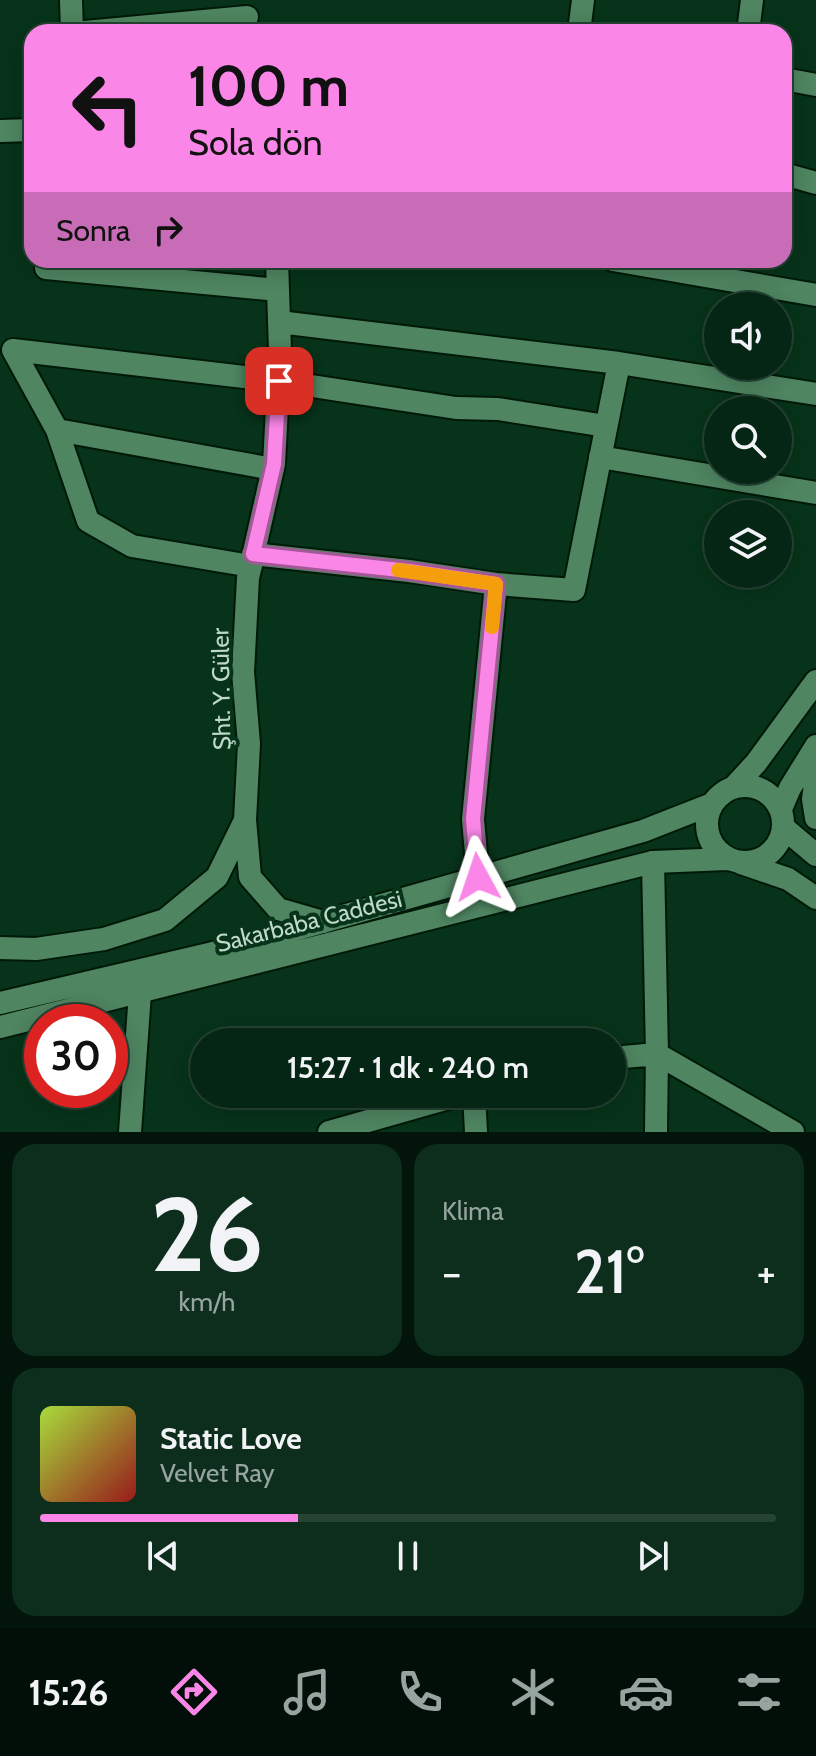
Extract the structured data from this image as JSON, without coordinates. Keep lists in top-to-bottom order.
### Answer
{
  "streets": {
    "street": ["Şht. Y. Güler", "Sakarbaba Caddesi"]
  },
  "page": {
    "turn": ["100 m", "Sola dön"],
    "then": "Sonra",
    "limit": "30",
    "trip": "15:27 · 1 dk · 240 m",
    "tile": [
      ["26", "km/h"],
      "Klima"
    ],
    "heat": ["−", "21°", "+"],
    "song": ["Static Love", "Velvet Ray"],
    "tabs": "15:26"
  }
}
